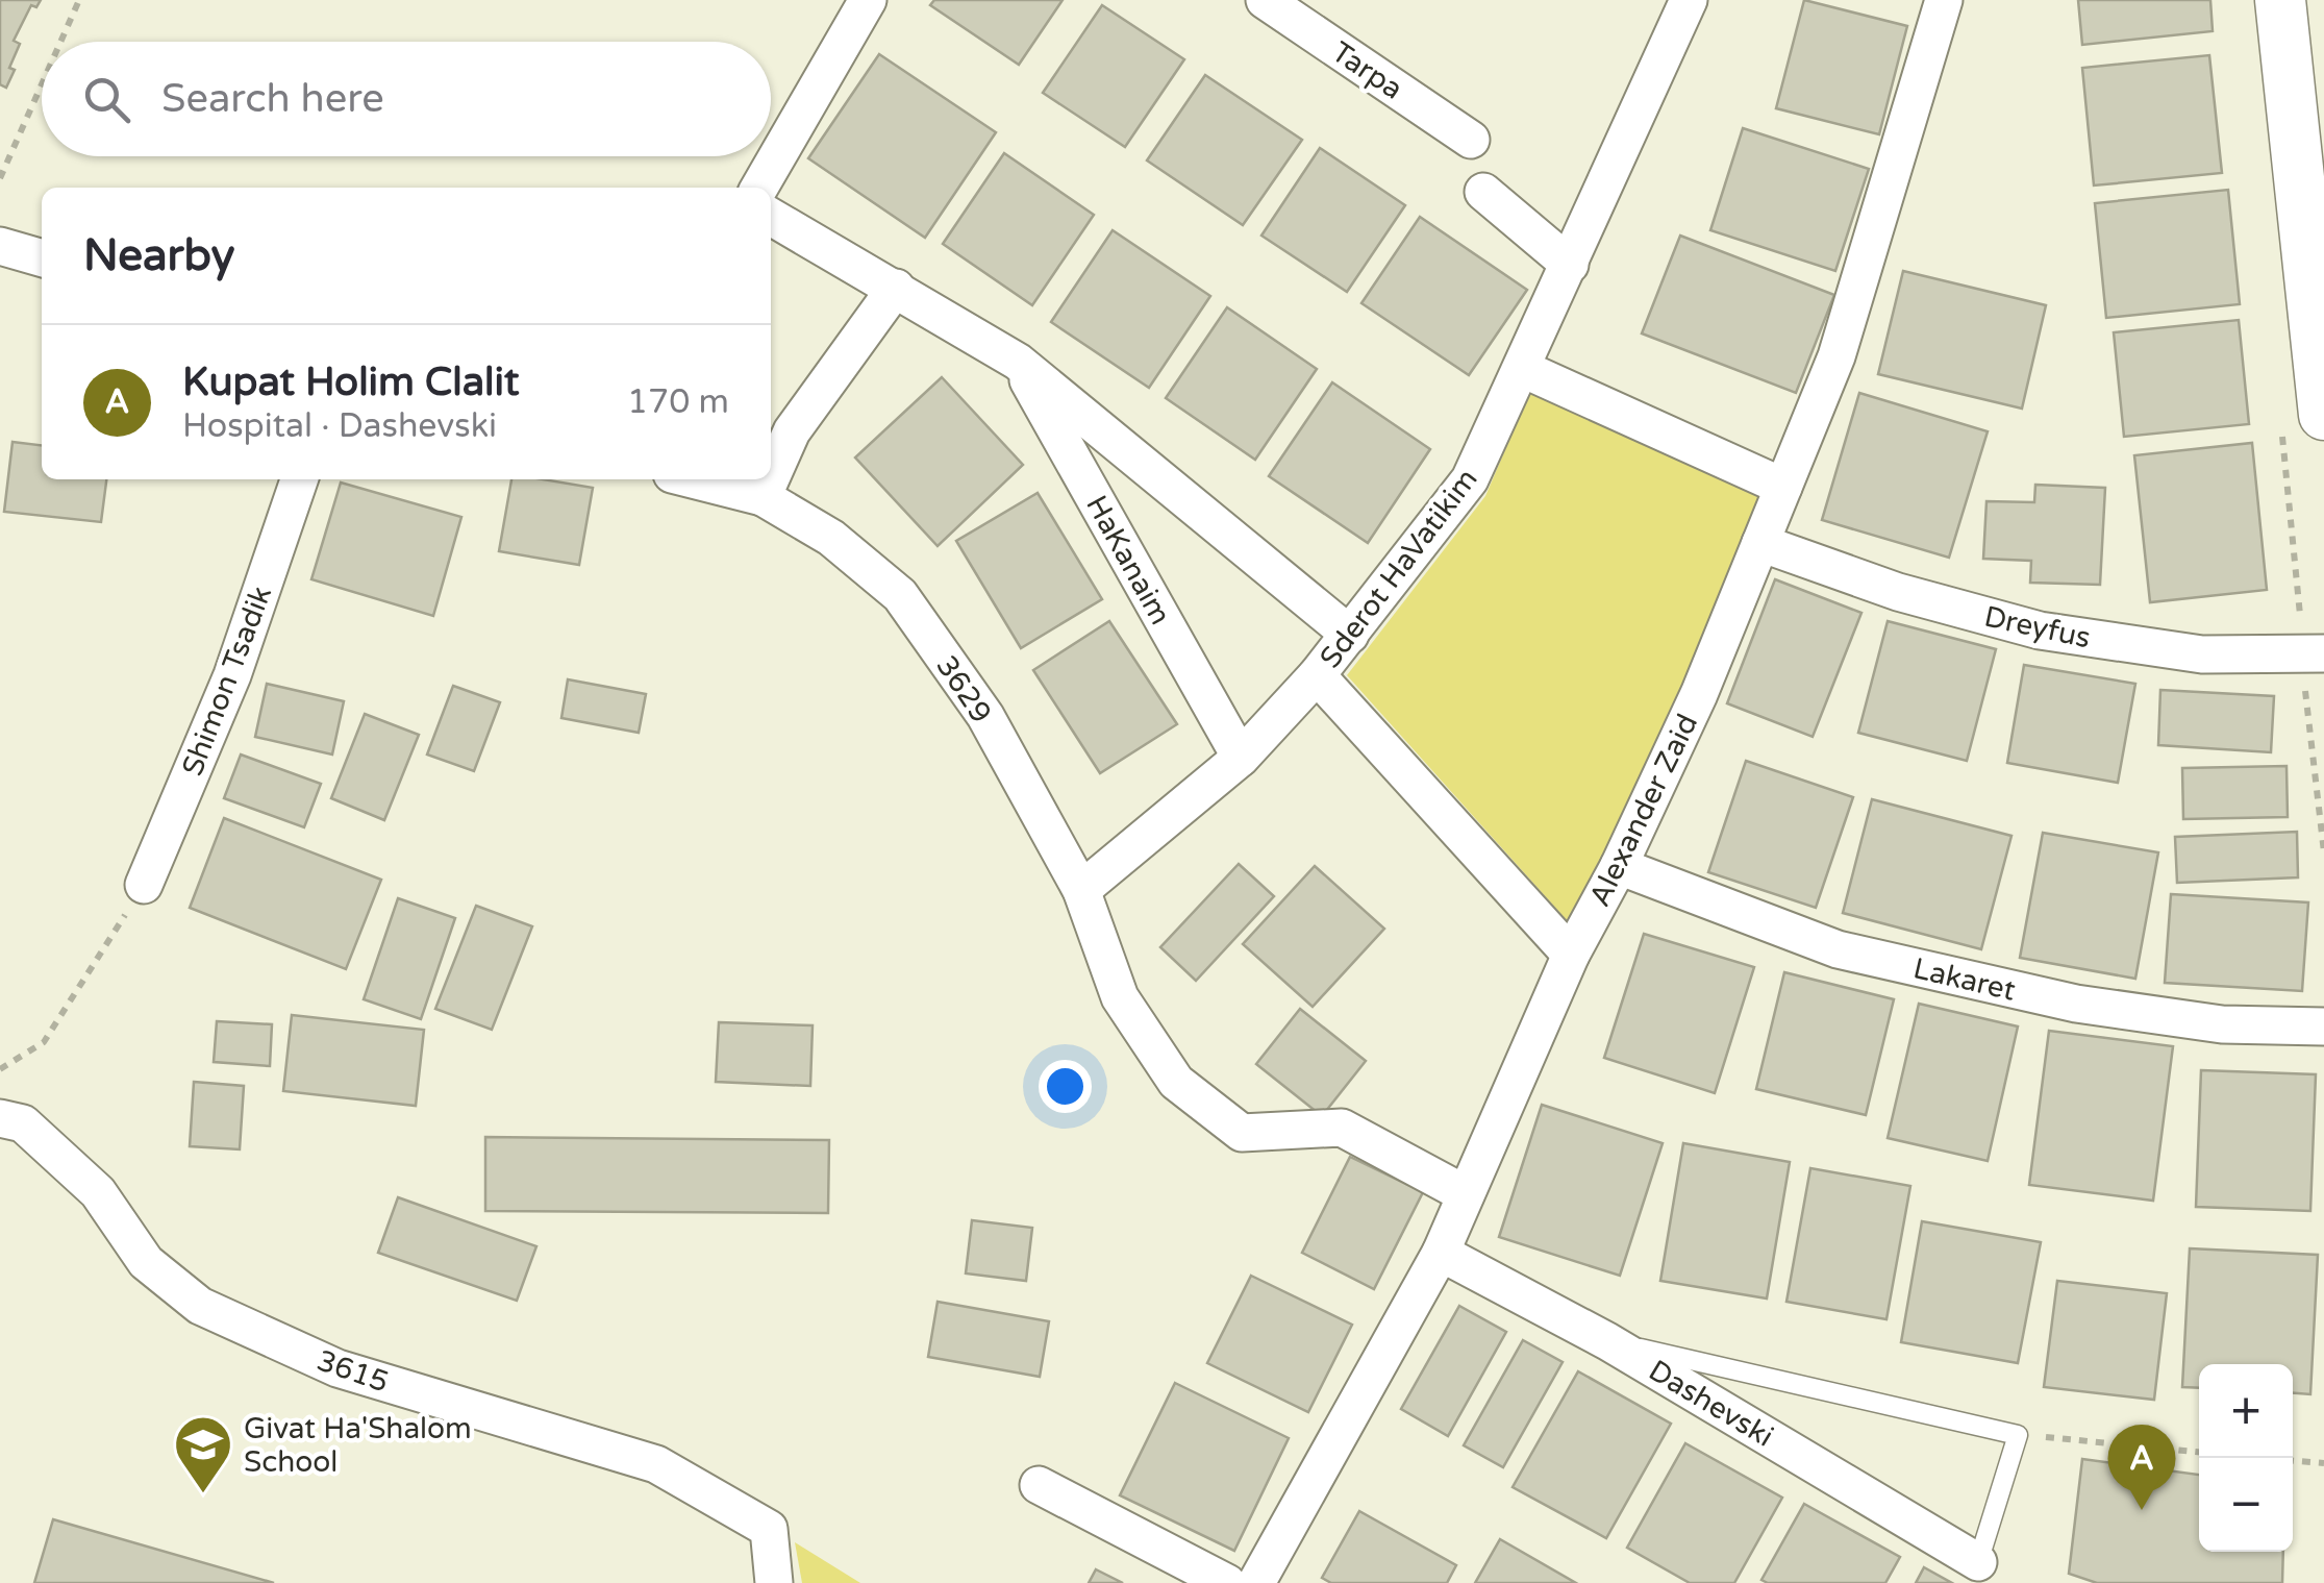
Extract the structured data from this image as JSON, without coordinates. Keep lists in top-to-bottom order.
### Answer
{
  "streets": {
    "street": [
      "Tarpa",
      "HaKanaim",
      "Sderot HaVatikim",
      "Dreyfus",
      "Shimon Tsadik",
      "3629",
      "Alexander Zaid",
      "Lakaret",
      "3615",
      "Dashevski"
    ]
  },
  "crossings": [
    ["HaKanaim", "Sderot HaVatikim"],
    ["Sderot HaVatikim", "3629"],
    ["Dreyfus", "Alexander Zaid"],
    ["3629", "Alexander Zaid"],
    ["Alexander Zaid", "Lakaret"],
    ["Alexander Zaid", "Dashevski"]
  ],
  "places": {
    "school or university": ["Givat Ha'Shalom School"]
  },
  "page": {
    "search": "Search here",
    "heading": "Nearby",
    "list": [
      {
        "mark": "A",
        "name": "Kupat Holim Clalit",
        "note": "Hospital · Dashevski",
        "value": "170 m"
      }
    ],
    "map_buttons": ["+", "−"],
    "pins": "A"
  }
}
